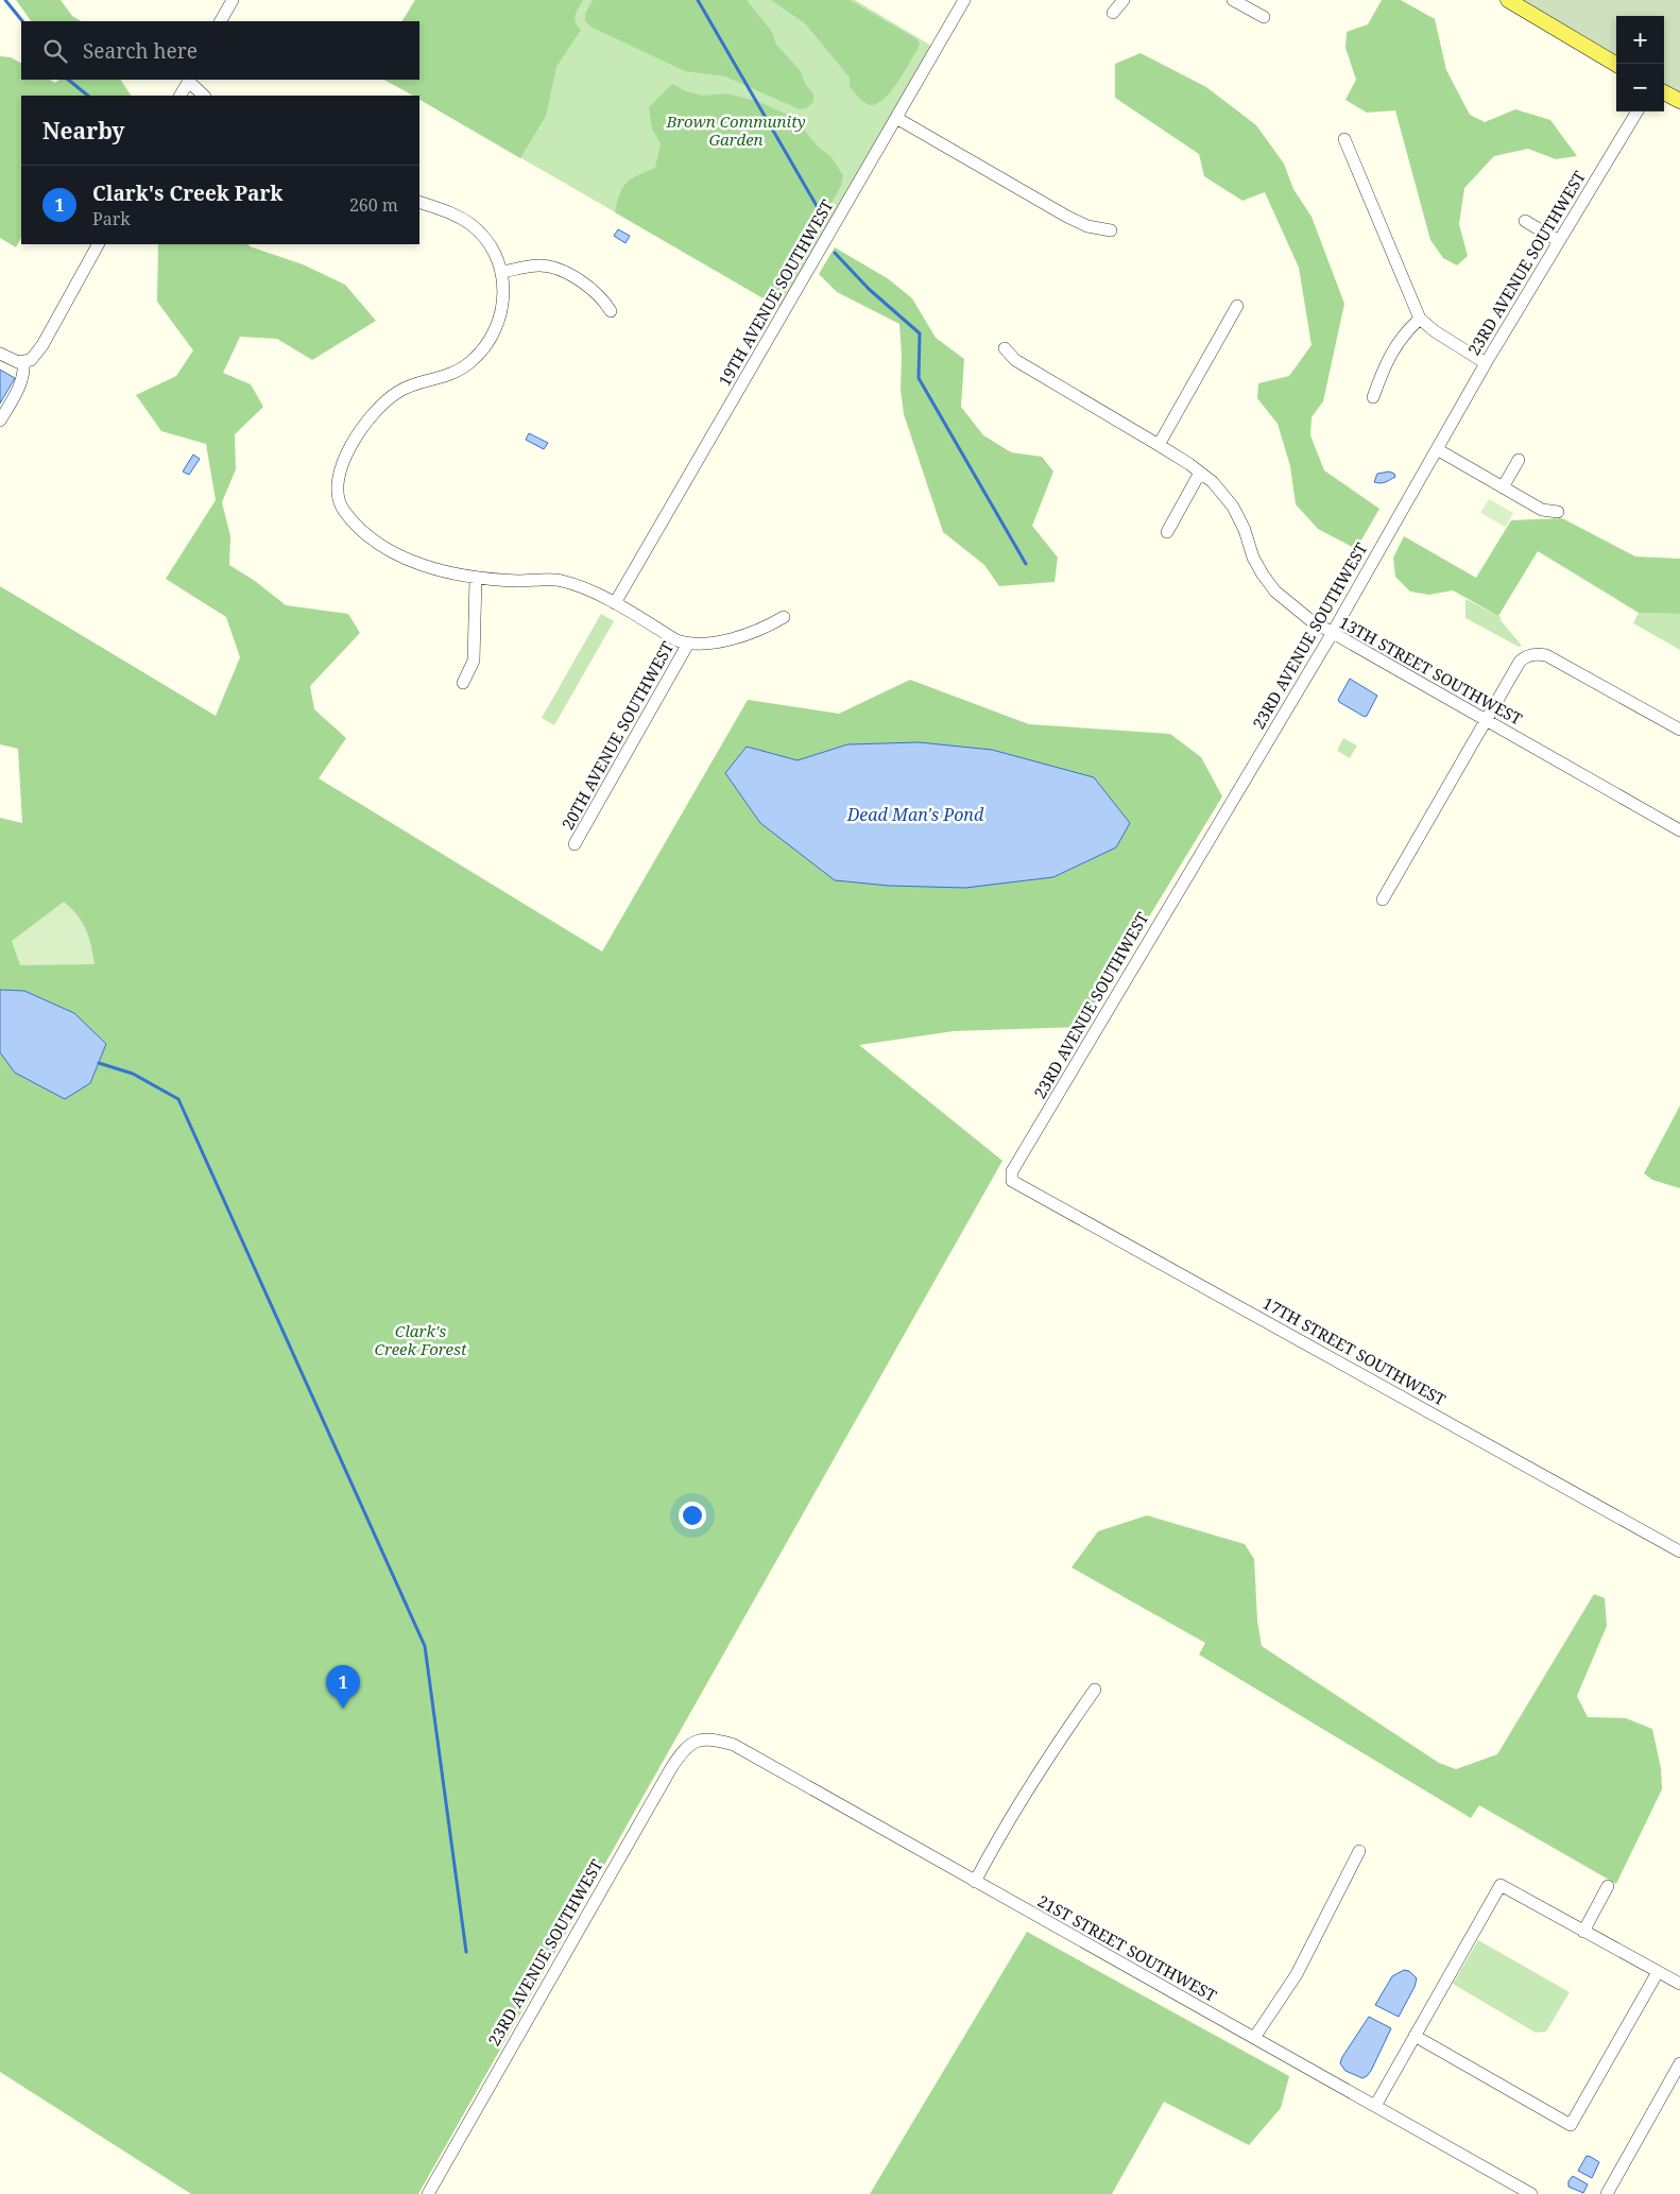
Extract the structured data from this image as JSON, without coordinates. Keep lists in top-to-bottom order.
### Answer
{
  "streets": {
    "street": [
      "23RD AVENUE SOUTHWEST",
      "19TH AVENUE SOUTHWEST",
      "13TH STREET SOUTHWEST",
      "20TH AVENUE SOUTHWEST",
      "17TH STREET SOUTHWEST",
      "21ST STREET SOUTHWEST"
    ]
  },
  "crossings": [
    ["23RD AVENUE SOUTHWEST", "13TH STREET SOUTHWEST"],
    ["23RD AVENUE SOUTHWEST", "17TH STREET SOUTHWEST"],
    ["23RD AVENUE SOUTHWEST", "21ST STREET SOUTHWEST"]
  ],
  "water": ["Dead Man's Pond"],
  "parks": ["Brown Community Garden", "Clark's Creek Forest"],
  "page": {
    "map_buttons": ["+", "−"],
    "search": "Search here",
    "heading": "Nearby",
    "list": [
      {
        "mark": "1",
        "name": "Clark's Creek Park",
        "note": "Park",
        "value": "260 m"
      }
    ],
    "pins": "1"
  }
}
